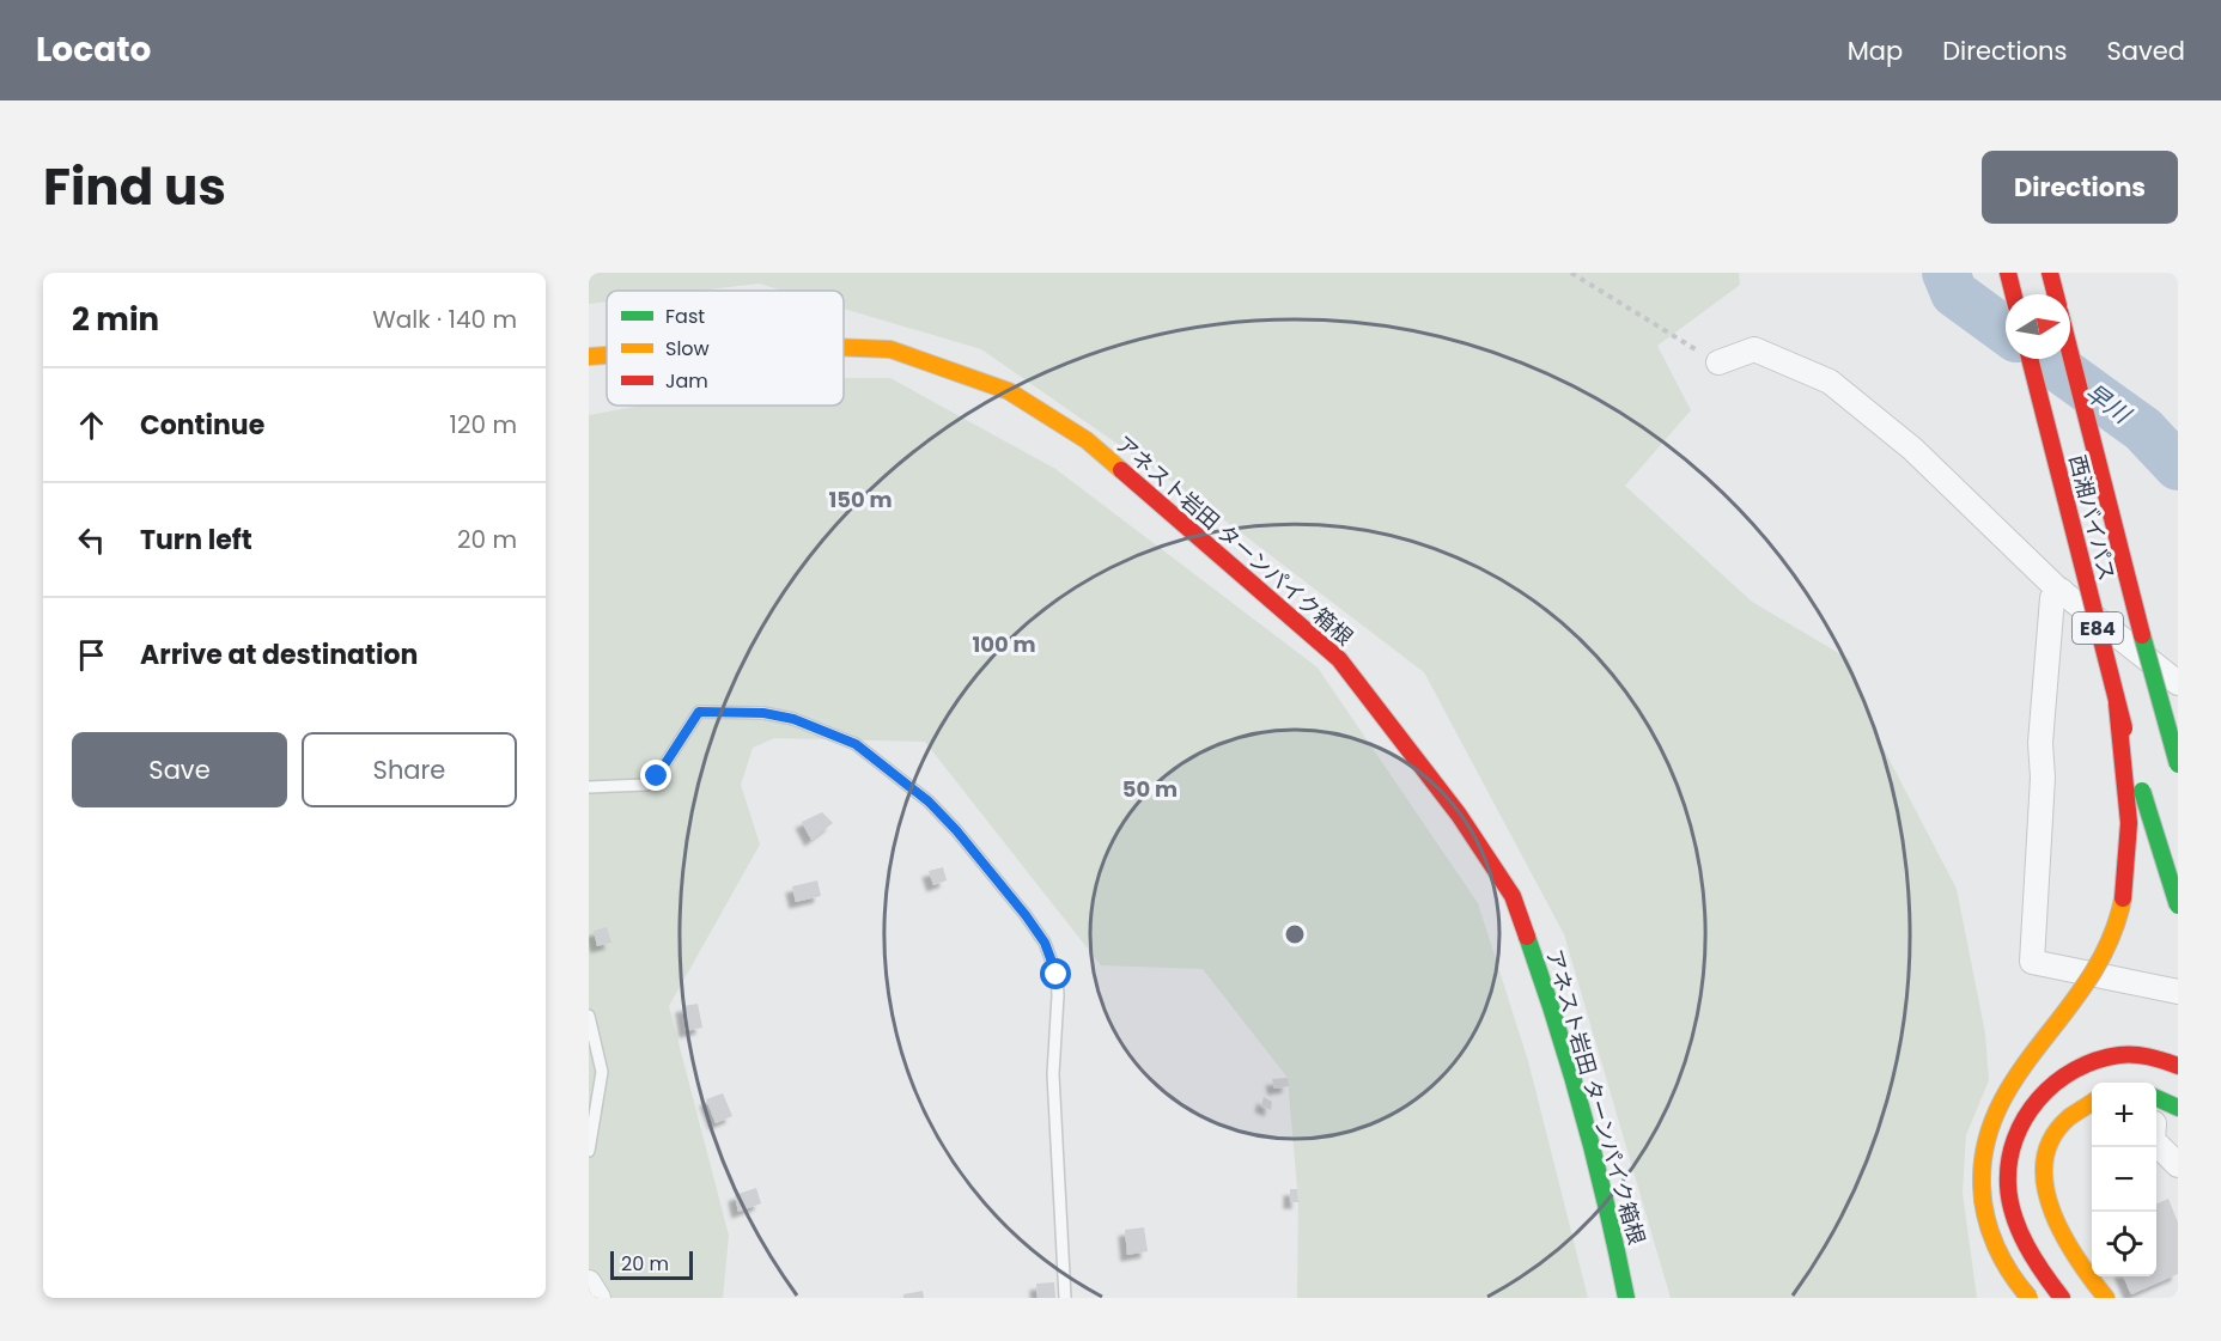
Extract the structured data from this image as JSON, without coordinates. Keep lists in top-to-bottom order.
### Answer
{
  "streets": {
    "main road": ["西湘バイパス", "アネスト岩田 ターンパイク箱根", "E84"]
  },
  "water": ["早川"],
  "legend": ["Fast", "Slow", "Jam"],
  "scale_bar": "20 m",
  "north": "right",
  "page": {
    "header": "Locato",
    "nav": ["Map", "Directions", "Saved"],
    "title": "Find us",
    "buttons": [
      "Directions",
      ["Save", "Share"]
    ],
    "heading": ["2 min", "Walk · 140 m"],
    "list": [
      ["Continue", "120 m"],
      ["Turn left", "20 m"],
      "Arrive at destination"
    ],
    "map_buttons": ["+", "−"],
    "scale": "20 m"
  },
  "rings": ["150 m", "100 m", "50 m"]
}
